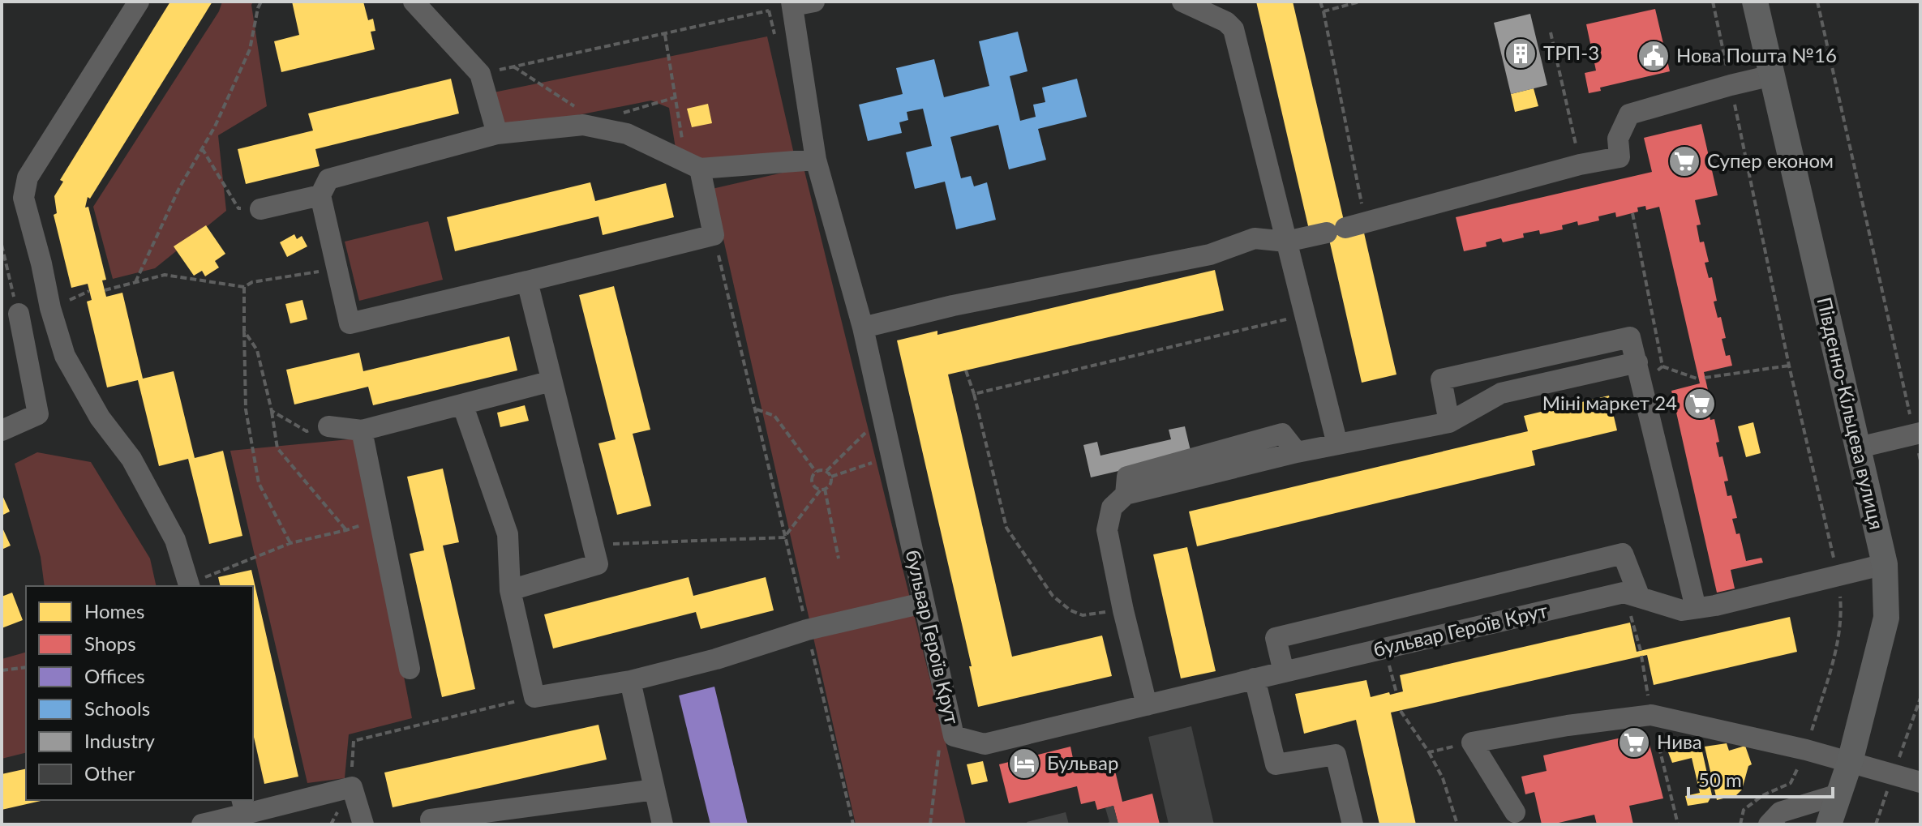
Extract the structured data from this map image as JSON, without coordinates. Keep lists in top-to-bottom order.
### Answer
{
  "streets": {
    "main road": ["Південно-Кільцева вулиця"],
    "street": ["бульвар Героїв Крут"]
  },
  "places": {
    "building": ["ТРП-3"],
    "public building": ["Нова Пошта №16"],
    "supermarket": ["Супер економ", "Міні маркет 24", "Нива"],
    "hotel": ["Бульвар"]
  },
  "legend": [
    "Homes",
    "Shops",
    "Offices",
    "Schools",
    "Industry",
    "Other"
  ],
  "scale_bar": "50 m"
}
